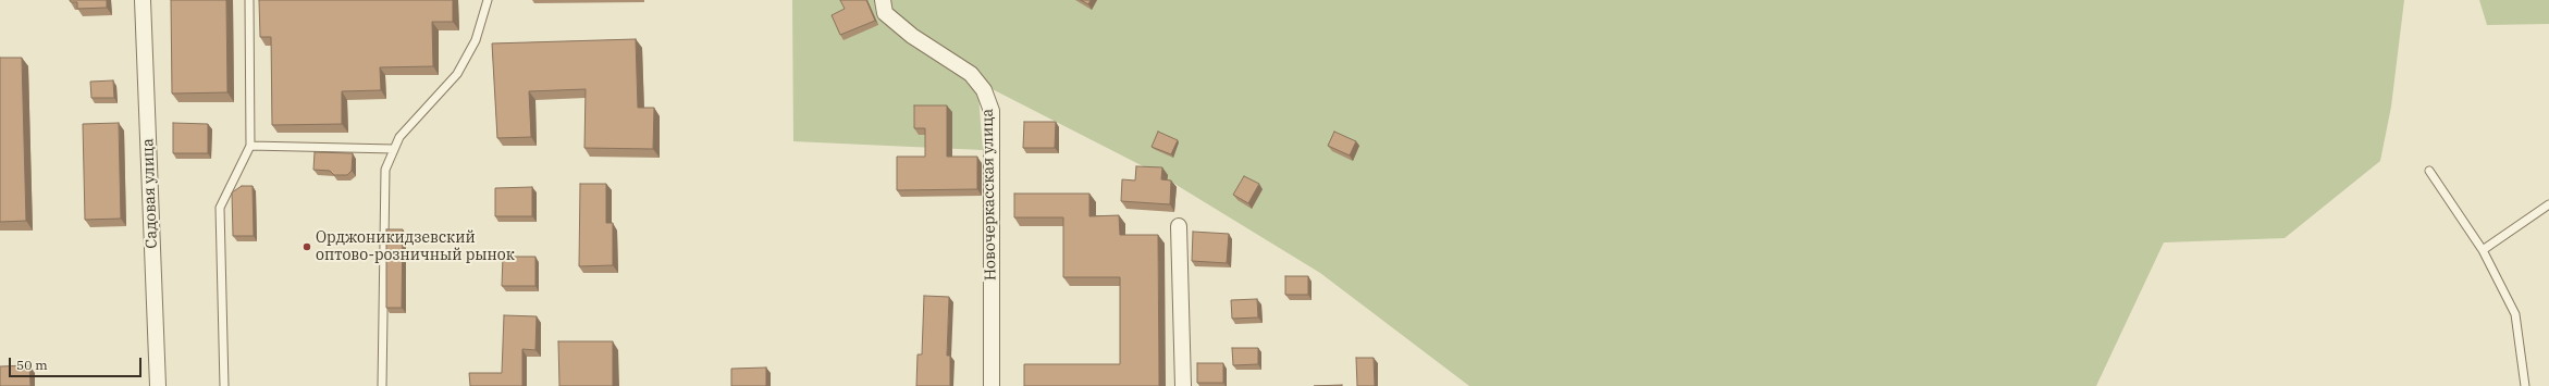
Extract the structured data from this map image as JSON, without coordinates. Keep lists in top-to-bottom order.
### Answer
{
  "streets": {
    "street": ["Садовая улица", "Новочеркасская улица"]
  },
  "places": ["Орджоникидзевский оптово-розничный рынок"],
  "scale_bar": "50 m"
}
